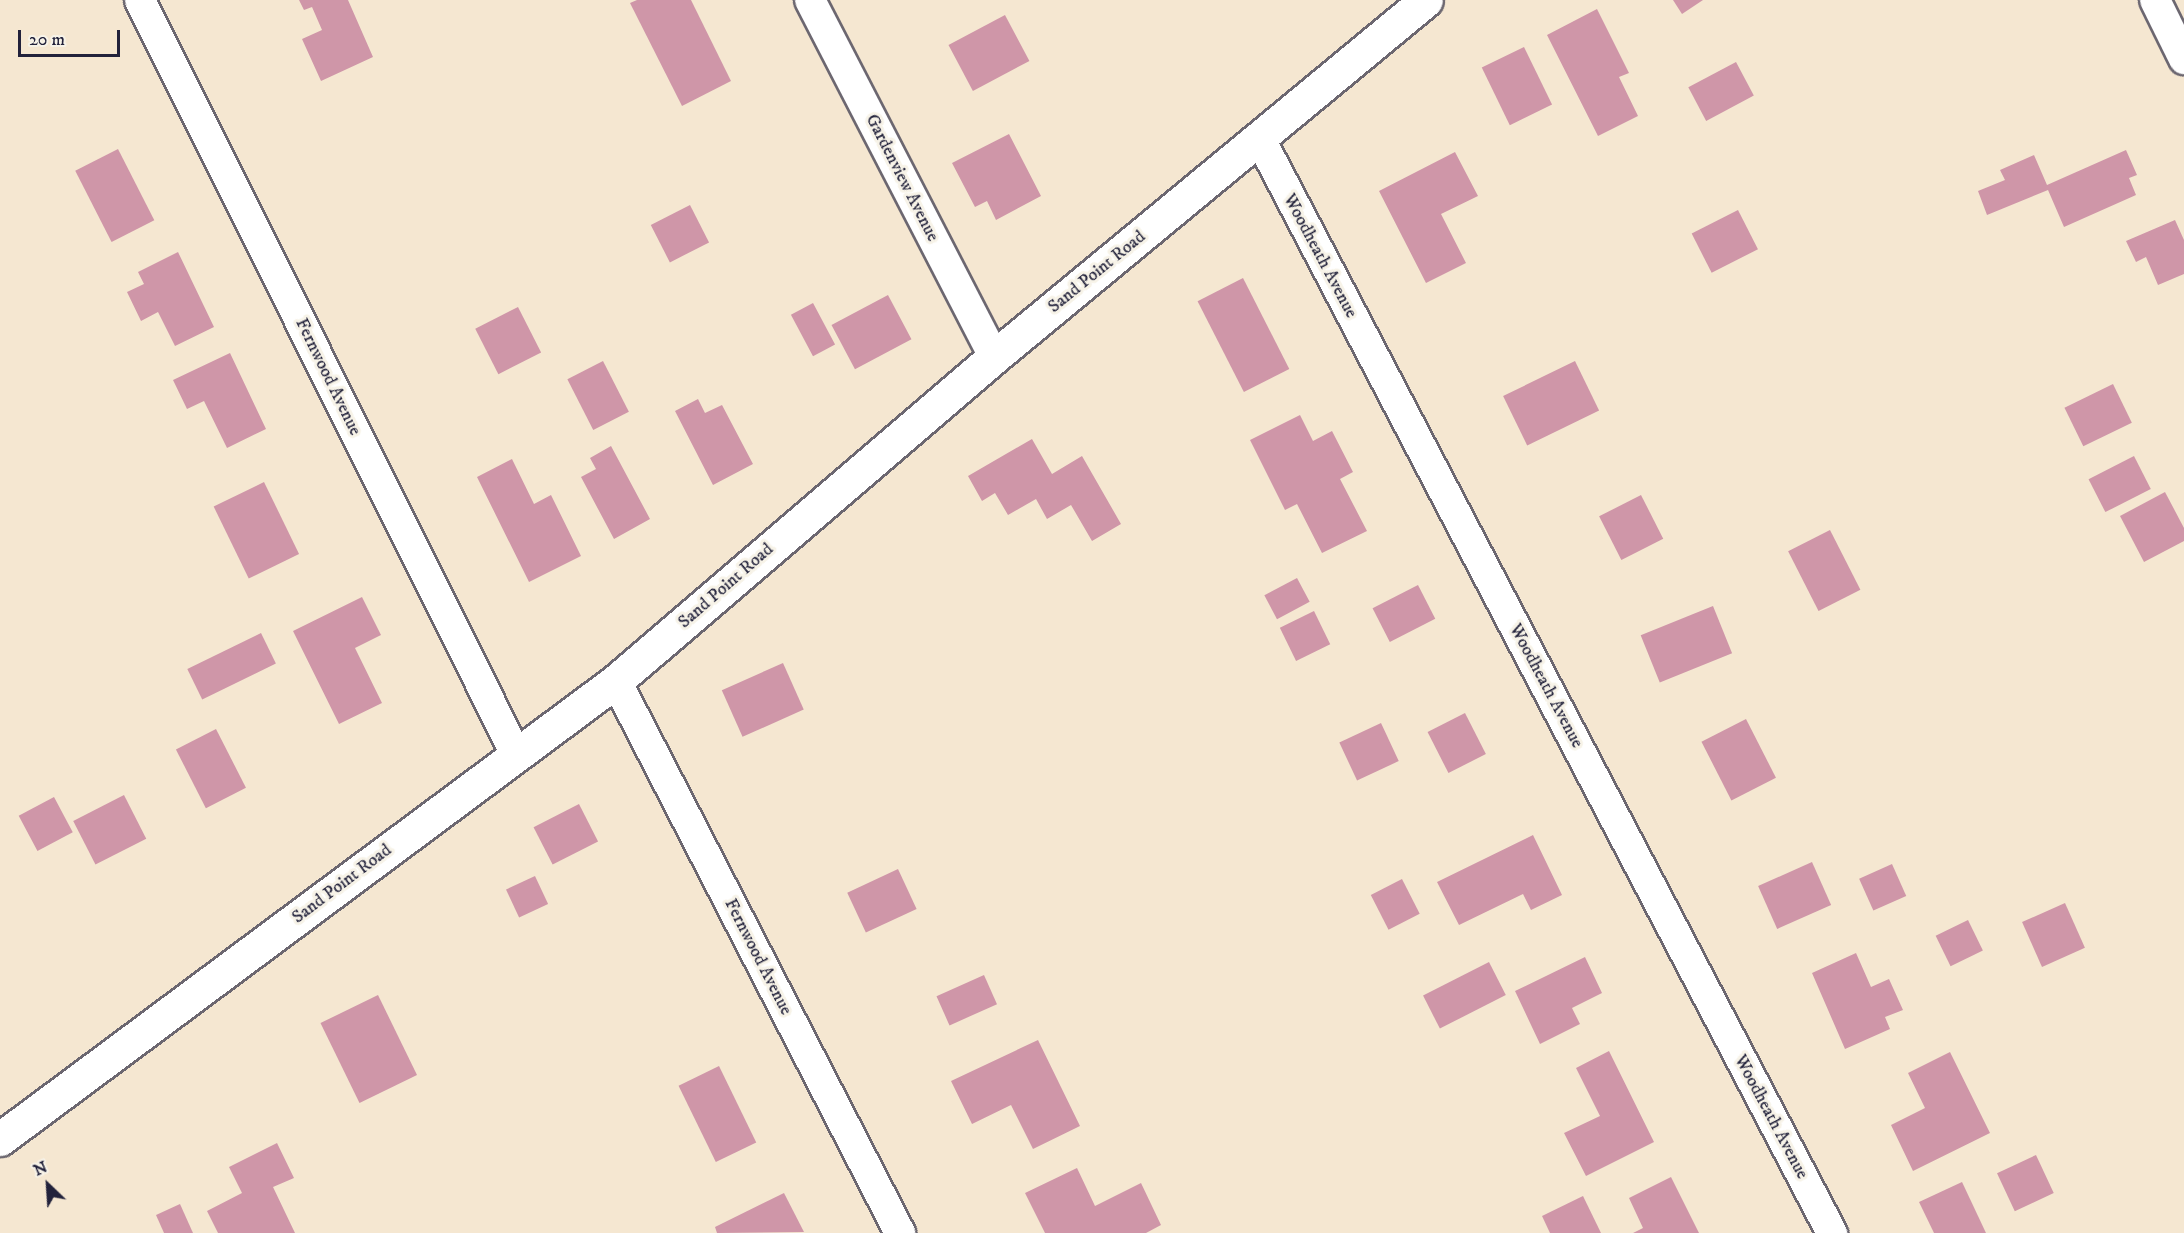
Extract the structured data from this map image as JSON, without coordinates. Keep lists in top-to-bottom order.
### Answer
{
  "streets": {
    "street": [
      "Gardenview Avenue",
      "Woodheath Avenue",
      "Sand Point Road",
      "Fernwood Avenue"
    ]
  },
  "crossings": [
    ["Gardenview Avenue", "Sand Point Road"],
    ["Woodheath Avenue", "Sand Point Road"],
    ["Sand Point Road", "Fernwood Avenue"]
  ],
  "scale_bar": "20 m",
  "north": "top left"
}
